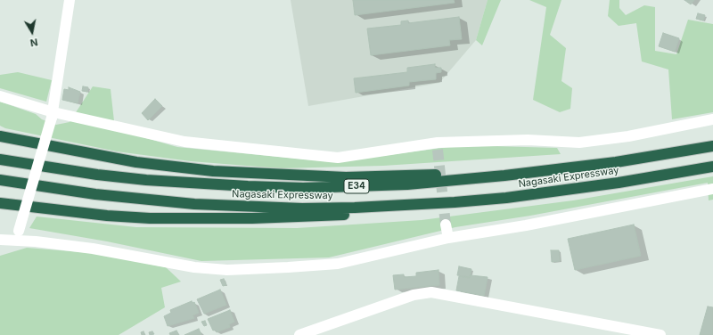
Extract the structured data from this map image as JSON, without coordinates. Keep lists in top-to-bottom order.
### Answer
{
  "streets": {
    "highway": ["Nagasaki Expressway", "E34"]
  },
  "north": "bottom"
}
